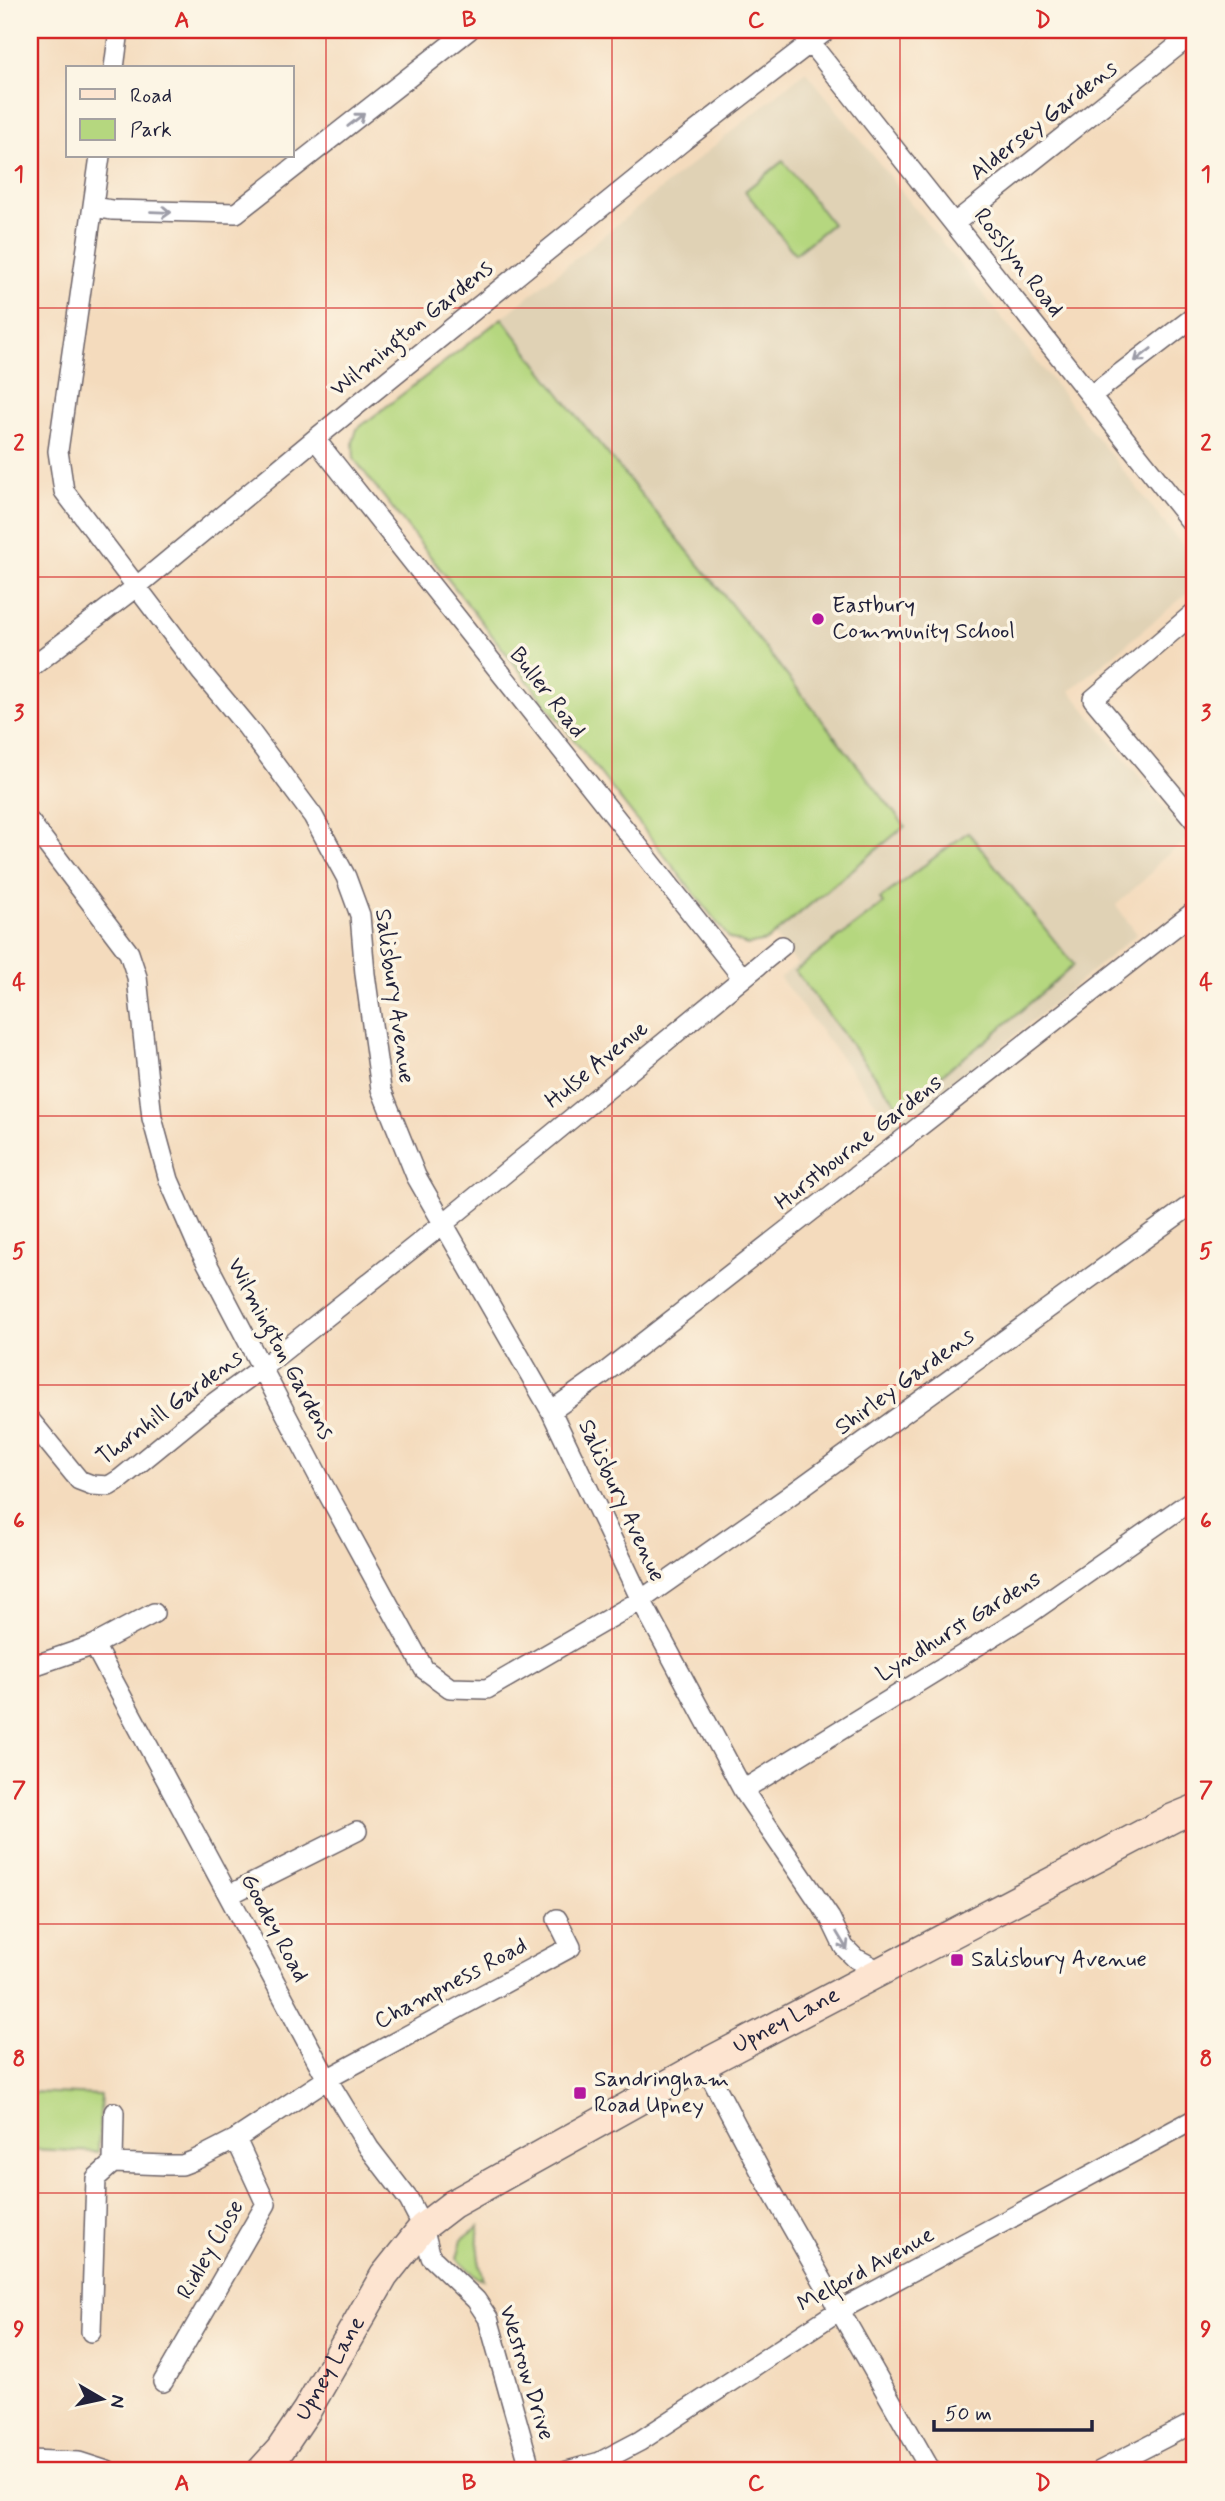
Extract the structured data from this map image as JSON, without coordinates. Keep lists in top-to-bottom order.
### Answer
{
  "streets": {
    "street": [
      "Aldersey Gardens",
      "Rosslyn Road",
      "Wilmington Gardens",
      "Buller Road",
      "Salisbury Avenue",
      "Hulse Avenue",
      "Hurstbourne Gardens",
      "Shirley Gardens",
      "Thornhill Gardens",
      "Lyndhurst Gardens",
      "Goodey Road",
      "Champness Road",
      "Upney Lane",
      "Ridley Close",
      "Melford Avenue",
      "Westrow Drive"
    ]
  },
  "crossings": [
    ["Aldersey Gardens", "Rosslyn Road"],
    ["Rosslyn Road", "Wilmington Gardens"],
    ["Wilmington Gardens", "Buller Road"],
    ["Wilmington Gardens", "Salisbury Avenue"],
    ["Wilmington Gardens", "Shirley Gardens"],
    ["Wilmington Gardens", "Thornhill Gardens"],
    ["Buller Road", "Hulse Avenue"],
    ["Salisbury Avenue", "Hulse Avenue"],
    ["Salisbury Avenue", "Hurstbourne Gardens"],
    ["Salisbury Avenue", "Shirley Gardens"],
    ["Salisbury Avenue", "Thornhill Gardens"],
    ["Salisbury Avenue", "Lyndhurst Gardens"],
    ["Salisbury Avenue", "Upney Lane"],
    ["Hulse Avenue", "Thornhill Gardens"],
    ["Goodey Road", "Champness Road"],
    ["Goodey Road", "Upney Lane"],
    ["Goodey Road", "Westrow Drive"],
    ["Upney Lane", "Westrow Drive"]
  ],
  "places": {
    "other": ["Eastbury Community School"],
    "transit": ["Salisbury Avenue", "Sandringham Road Upney"]
  },
  "legend": ["Road", "Park"],
  "scale_bar": "50 m",
  "north": "right",
  "grid": {
    "columns": [
      "A",
      "B",
      "C",
      "D"
    ],
    "rows": [
      "1",
      "2",
      "3",
      "4",
      "5",
      "6",
      "7",
      "8",
      "9"
    ]
  }
}
